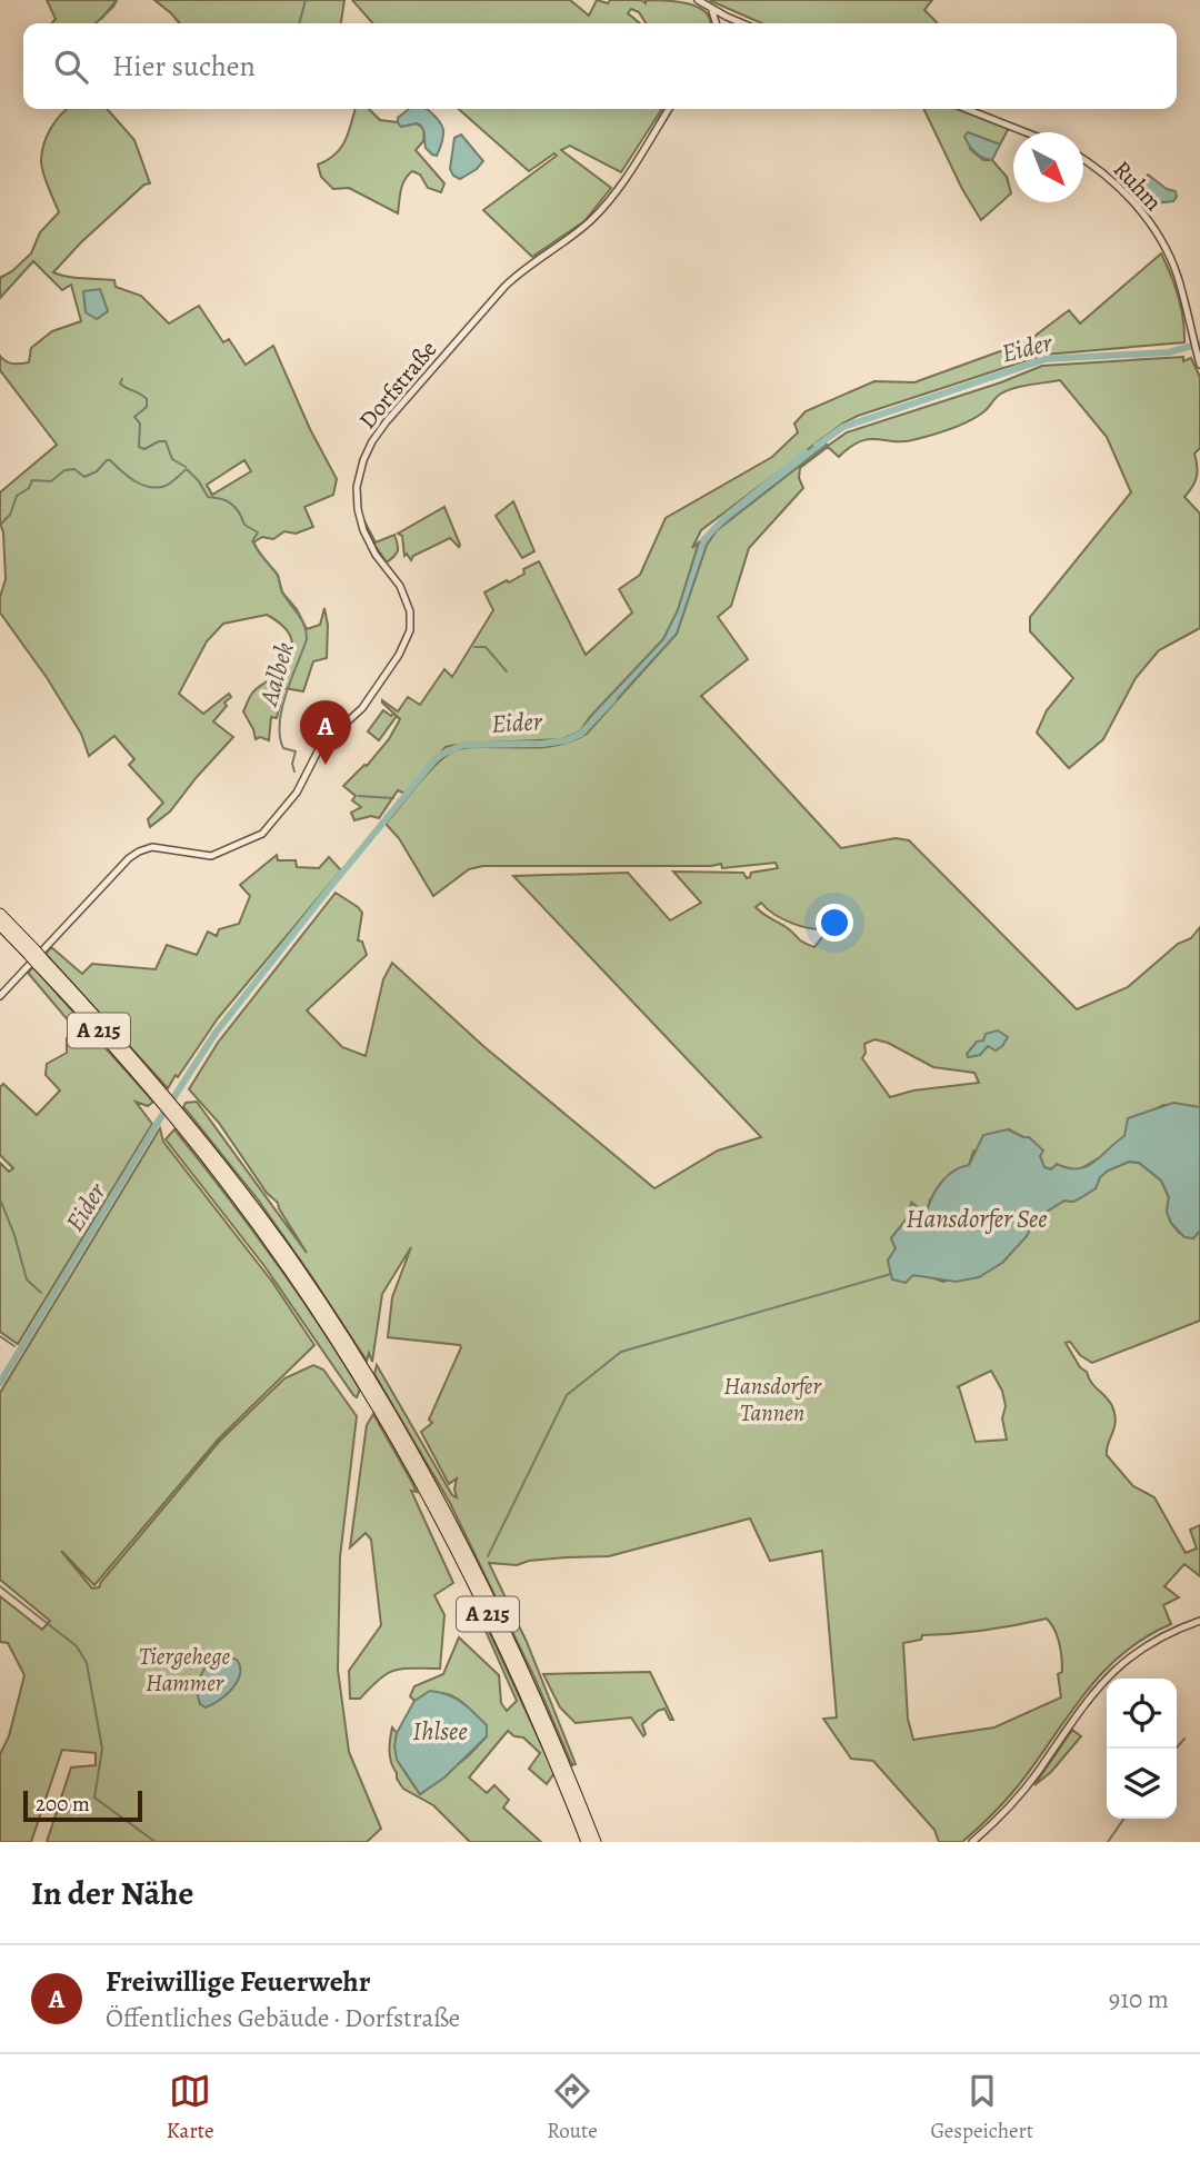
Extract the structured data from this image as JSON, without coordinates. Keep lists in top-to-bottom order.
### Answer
{
  "streets": {
    "highway": ["A 215"],
    "street": ["Ruhm", "Dorfstraße"]
  },
  "water": [
    "Eider",
    "Aalbek",
    "Hansdorfer See",
    "Ihlsee"
  ],
  "parks": ["Hansdorfer Tannen", "Tiergehege Hammer"],
  "scale_bar": "200 m",
  "north": "bottom right",
  "page": {
    "search": "Hier suchen",
    "pins": "A",
    "scale": "200 m",
    "heading": "In der Nähe",
    "list": [
      {
        "mark": "A",
        "name": "Freiwillige Feuerwehr",
        "note": "Öffentliches Gebäude · Dorfstraße",
        "value": "910 m"
      }
    ],
    "nav": ["Karte", "Route", "Gespeichert"]
  }
}
